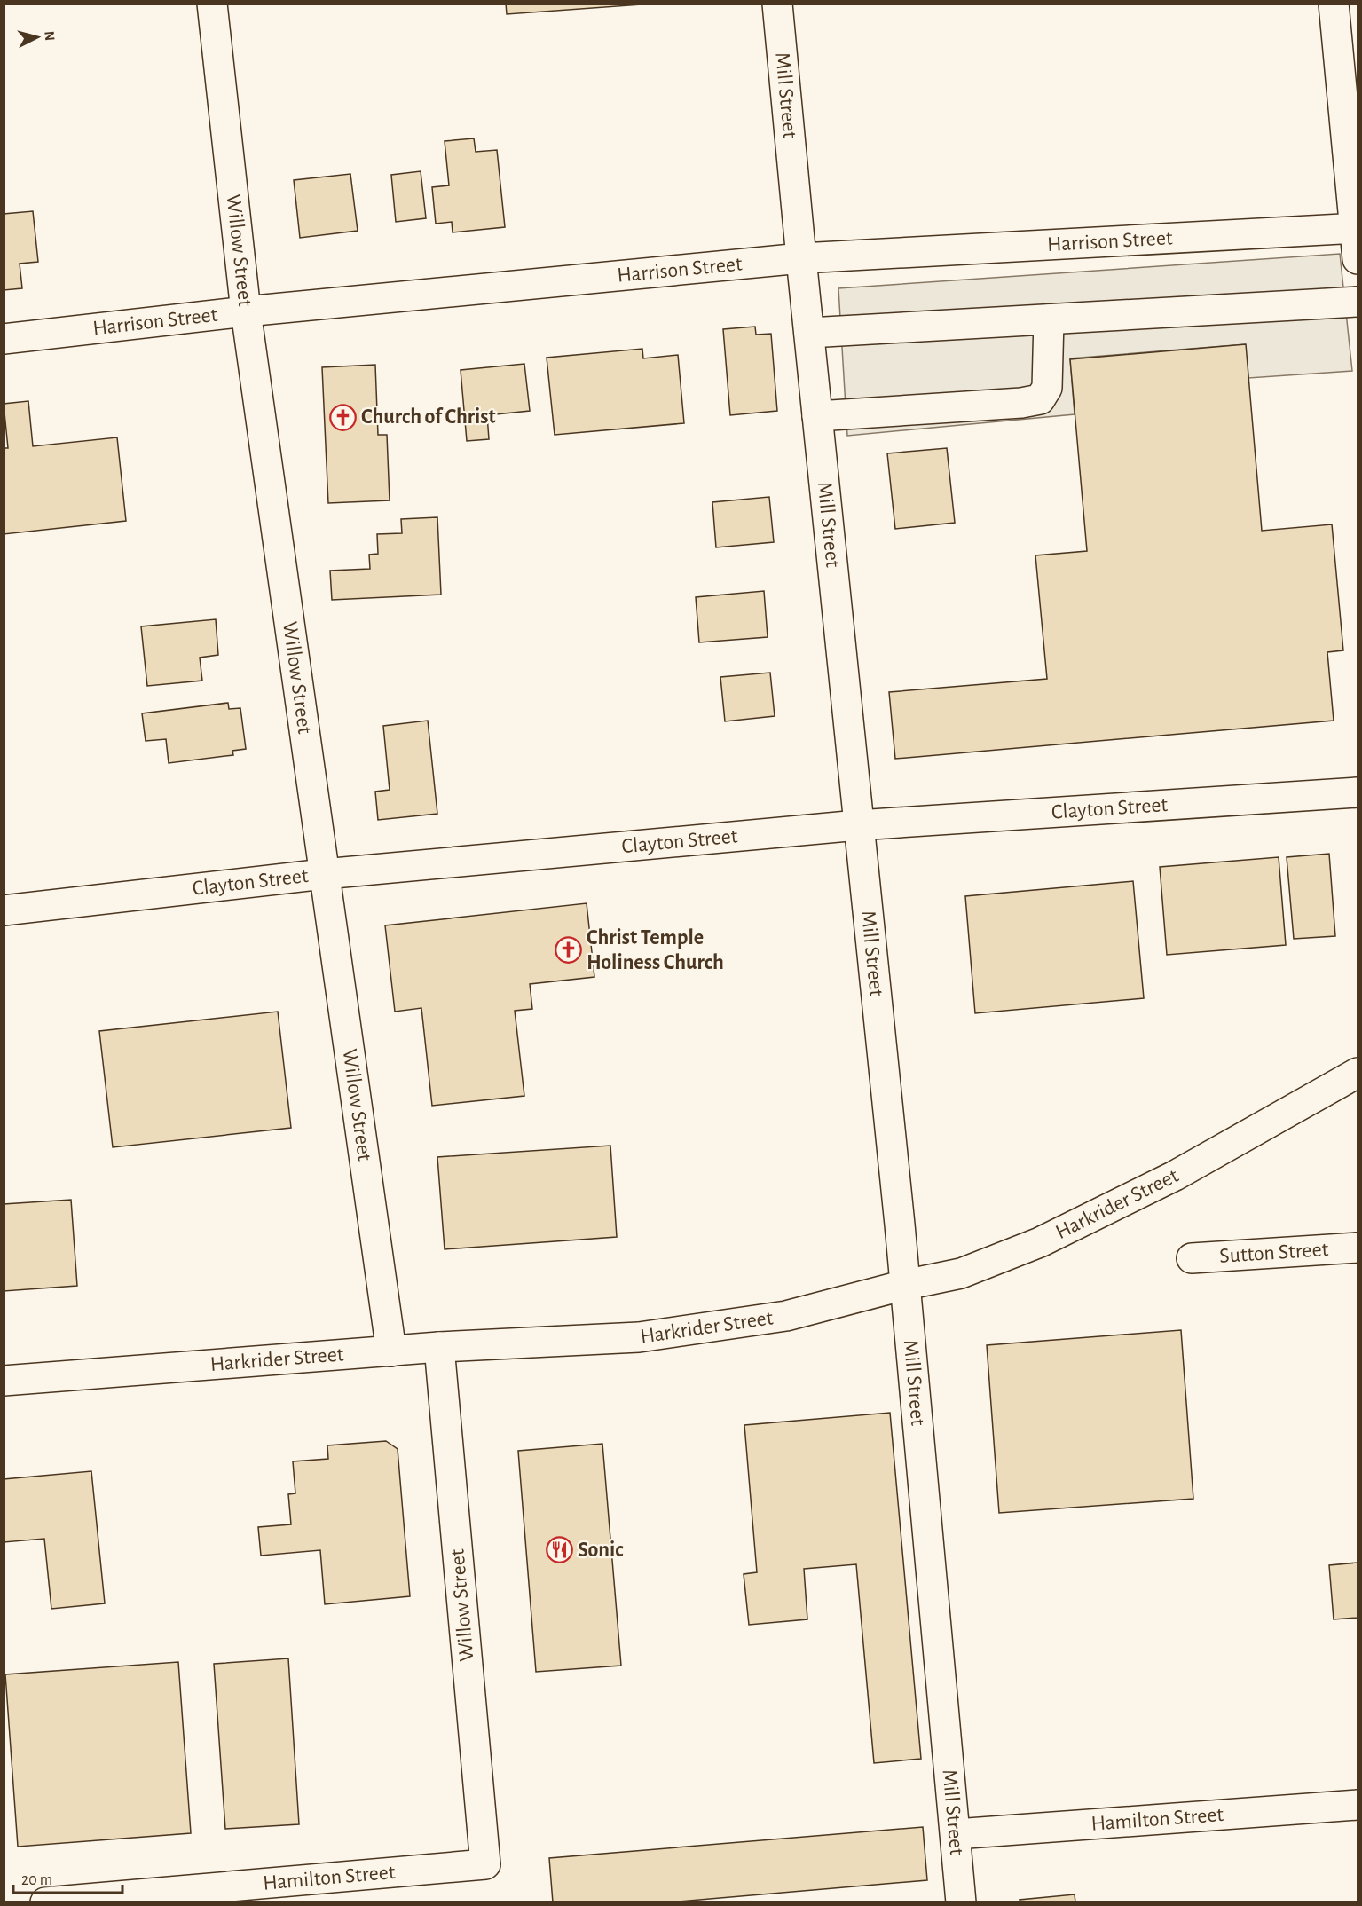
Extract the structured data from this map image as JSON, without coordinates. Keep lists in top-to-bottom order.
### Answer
{
  "streets": {
    "street": [
      "Mill Street",
      "Harrison Street",
      "Willow Street",
      "Clayton Street",
      "Harkrider Street",
      "Sutton Street",
      "Hamilton Street"
    ]
  },
  "crossings": [
    ["Mill Street", "Harrison Street"],
    ["Mill Street", "Clayton Street"],
    ["Mill Street", "Harkrider Street"],
    ["Mill Street", "Hamilton Street"],
    ["Harrison Street", "Willow Street"],
    ["Willow Street", "Clayton Street"],
    ["Willow Street", "Harkrider Street"],
    ["Willow Street", "Hamilton Street"]
  ],
  "places": {
    "church": ["Church of Christ", "Christ Temple Holiness Church"],
    "restaurant": ["Sonic"]
  },
  "scale_bar": "20 m",
  "north": "right"
}
